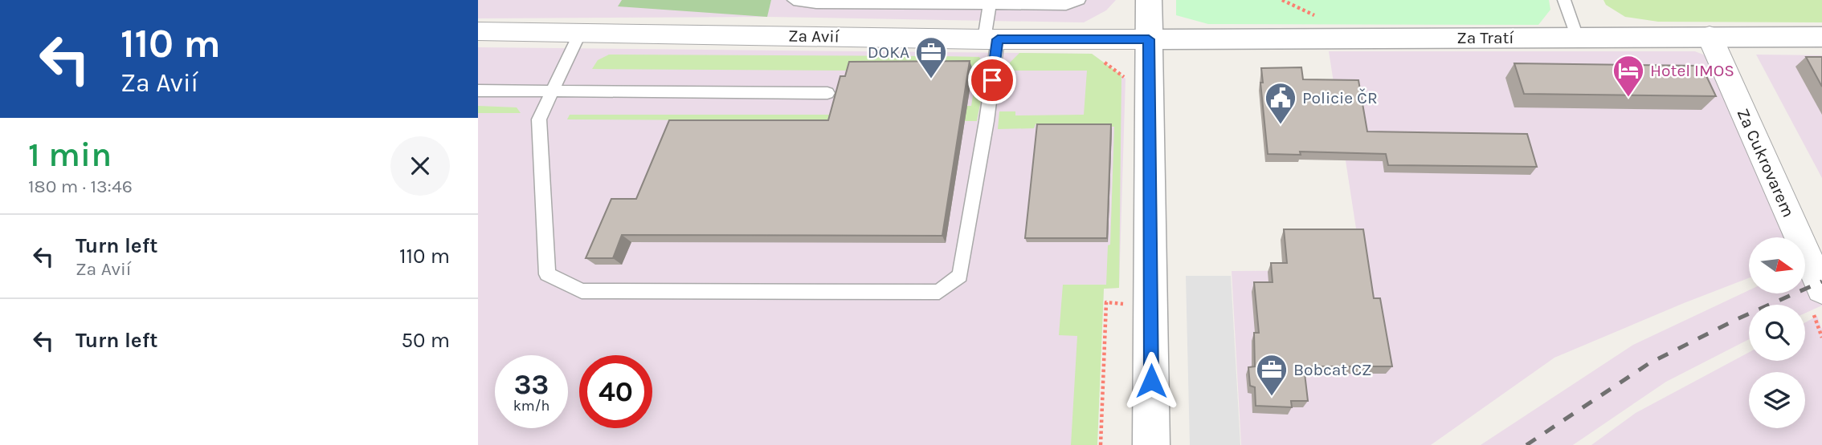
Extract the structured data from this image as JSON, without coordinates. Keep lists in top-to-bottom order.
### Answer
{
  "streets": {
    "street": ["Za Avií", "Za Tratí", "Za Cukrovarem"]
  },
  "crossings": [
    ["Za Avií", "Za Tratí"],
    ["Za Tratí", "Za Cukrovarem"]
  ],
  "places": {
    "office": ["DOKA", "Bobcat CZ"],
    "hotel": ["Hotel IMOS"],
    "public building": ["Policie ČR"]
  },
  "north": "right",
  "page": {
    "turn": ["110 m", "Za Avií"],
    "heading": ["1 min", "180 m · 13:46"],
    "list": [
      {
        "name": "Turn left",
        "note": "Za Avií",
        "value": "110 m"
      },
      {
        "name": "Turn left",
        "value": "50 m"
      }
    ],
    "speed": "33 km/h",
    "limit": "40"
  }
}
